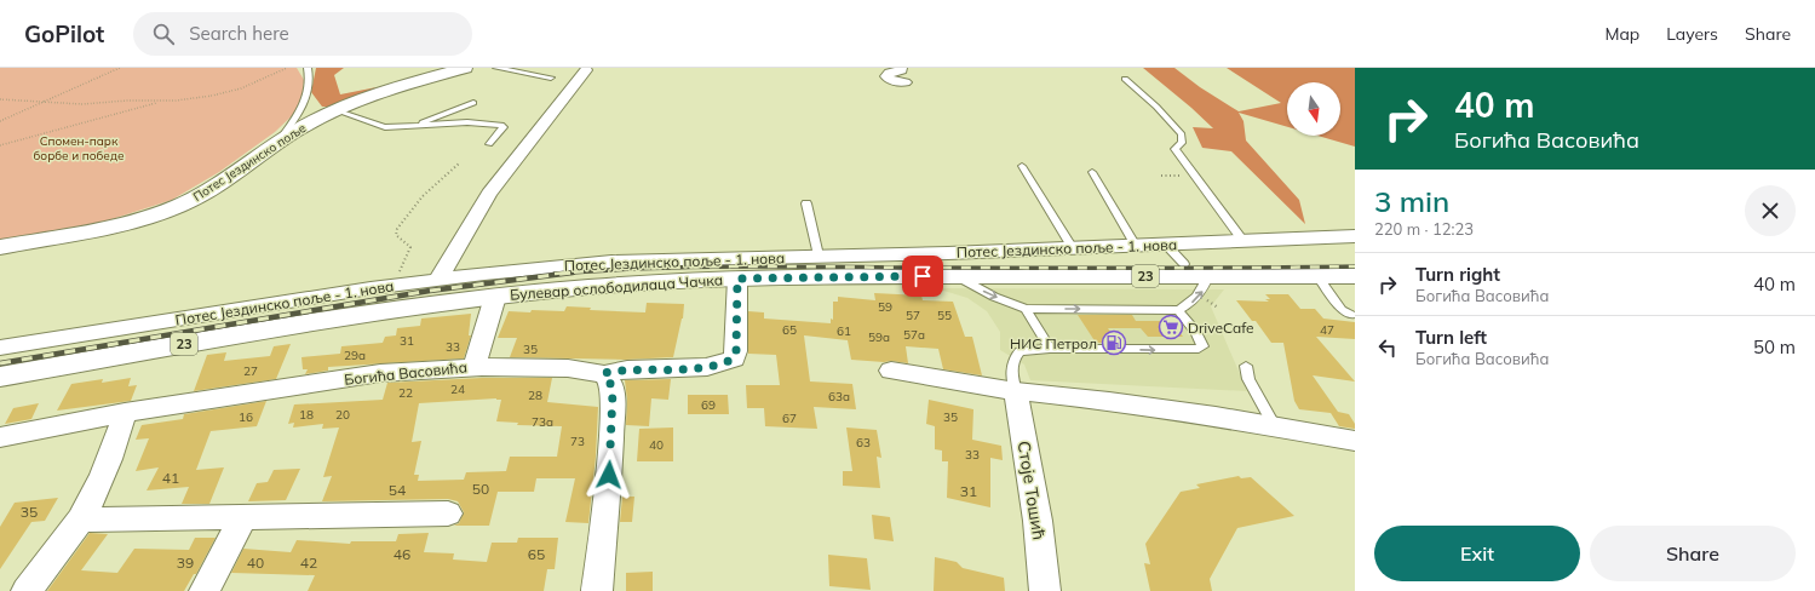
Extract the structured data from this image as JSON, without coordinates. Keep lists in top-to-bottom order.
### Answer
{
  "streets": {
    "main road": ["Потес Јездинско поље", "23", "Булевар ослободилаца Чачка"],
    "street": ["Потес Јездинско поље - 1. нова", "Богића Васовића", "Стоје Тошић"]
  },
  "crossings": [
    ["Булевар ослободилаца Чачка", "Богића Васовића"]
  ],
  "parks": ["Спомен-парк борбе и победе"],
  "places": {
    "supermarket": ["DriveCafe"],
    "fuel station": ["НИС Петрол"]
  },
  "house_numbers": [
    "59",
    "57",
    "55",
    "65",
    "47",
    "61",
    "57a",
    "59a",
    "31",
    "33",
    "35",
    "29a",
    "27",
    "24",
    "22",
    "28",
    "63a",
    "69",
    "18",
    "20",
    "16",
    "35",
    "67",
    "73a",
    "73",
    "63",
    "40",
    "33",
    "41",
    "50",
    "54",
    "31",
    "35",
    "46",
    "65",
    "39",
    "40",
    "42"
  ],
  "north": "bottom",
  "page": {
    "header": "GoPilot",
    "search": "Search here",
    "nav": ["Map", "Layers", "Share"],
    "turn": ["40 m", "Богића Васовића"],
    "heading": ["3 min", "220 m · 12:23"],
    "list": [
      {
        "name": "Turn right",
        "note": "Богића Васовића",
        "value": "40 m"
      },
      {
        "name": "Turn left",
        "note": "Богића Васовића",
        "value": "50 m"
      }
    ],
    "buttons": ["Exit", "Share"]
  }
}
